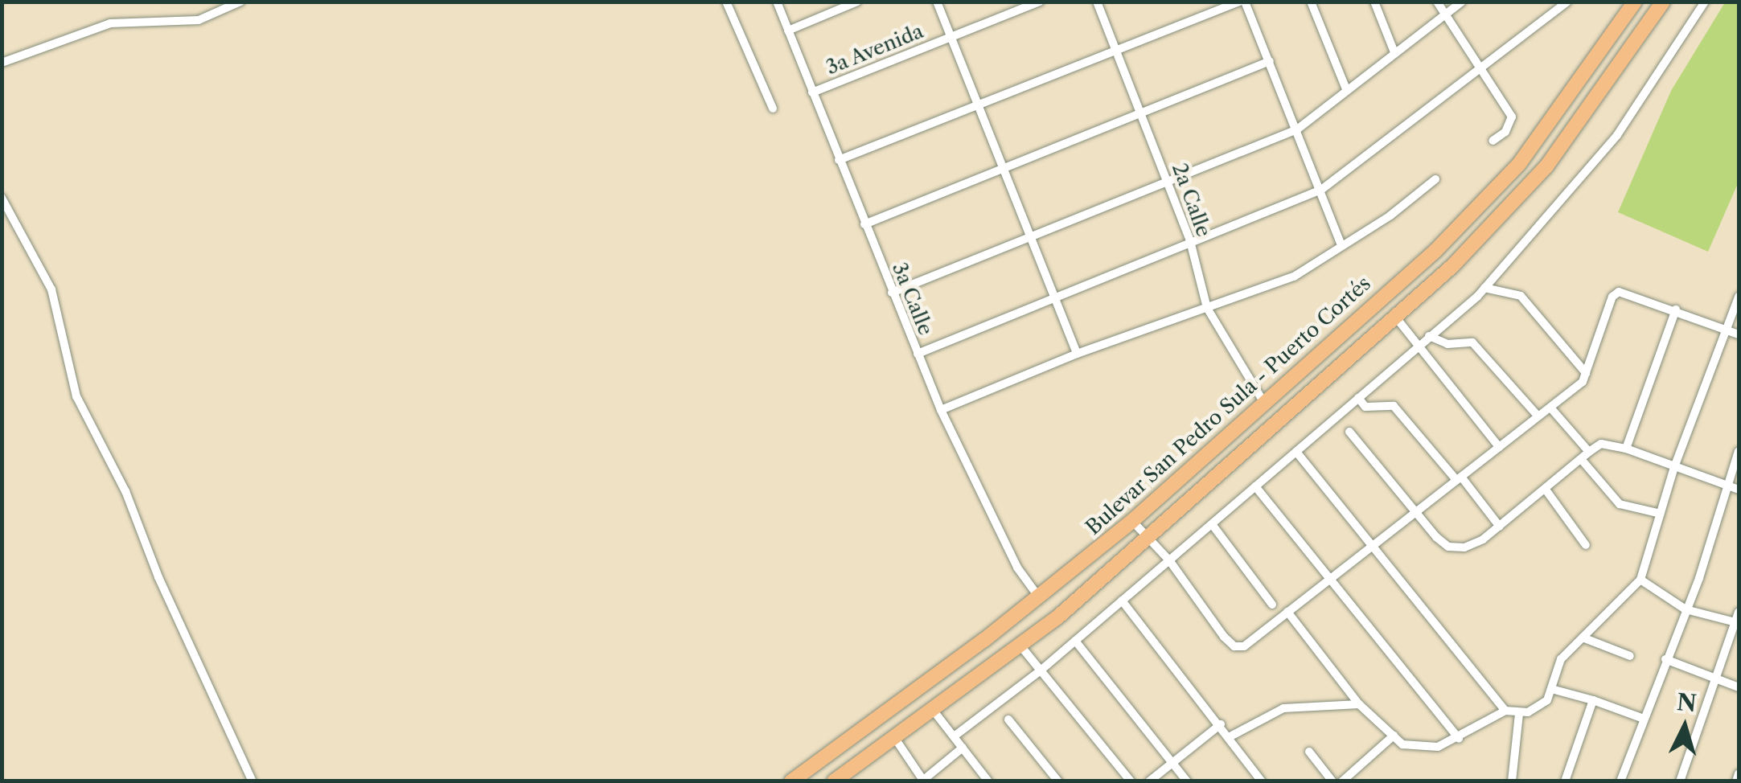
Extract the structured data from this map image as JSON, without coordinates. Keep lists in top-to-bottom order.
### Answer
{
  "streets": {
    "highway": ["Bulevar San Pedro Sula - Puerto Cortés"],
    "street": ["3a Avenida", "2a Calle", "3a Calle"]
  },
  "crossings": [
    ["3a Avenida", "3a Calle"],
    ["2a Calle", "Bulevar San Pedro Sula - Puerto Cortés"],
    ["3a Calle", "Bulevar San Pedro Sula - Puerto Cortés"]
  ],
  "north": "top"
}
